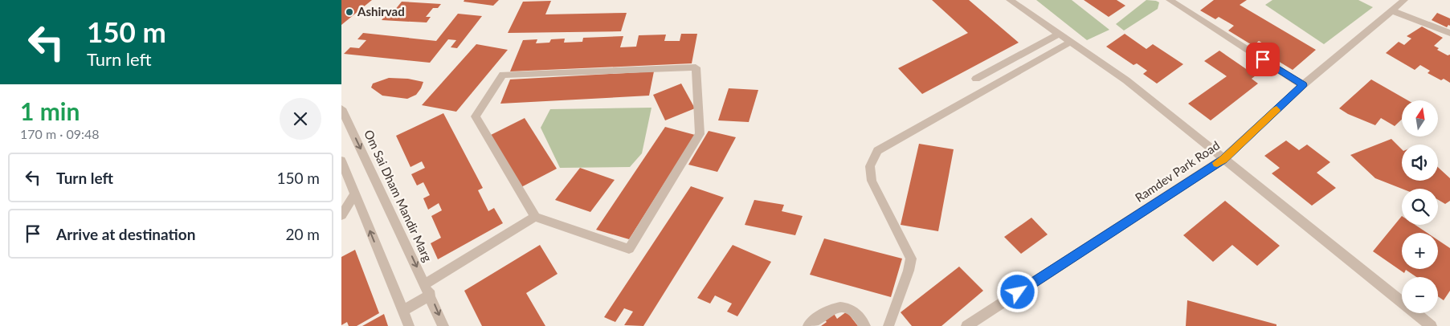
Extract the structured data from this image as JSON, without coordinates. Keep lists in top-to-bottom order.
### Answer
{
  "streets": {
    "street": ["Ramdev Park Road", "Om Sai Dham Mandir Marg"]
  },
  "places": ["Ashirvad"],
  "north": "top",
  "page": {
    "turn": ["150 m", "Turn left"],
    "heading": ["1 min", "170 m · 09:48"],
    "map_buttons": ["+", "−"],
    "list": [
      {
        "name": "Turn left",
        "value": "150 m"
      },
      {
        "name": "Arrive at destination",
        "value": "20 m"
      }
    ]
  }
}
